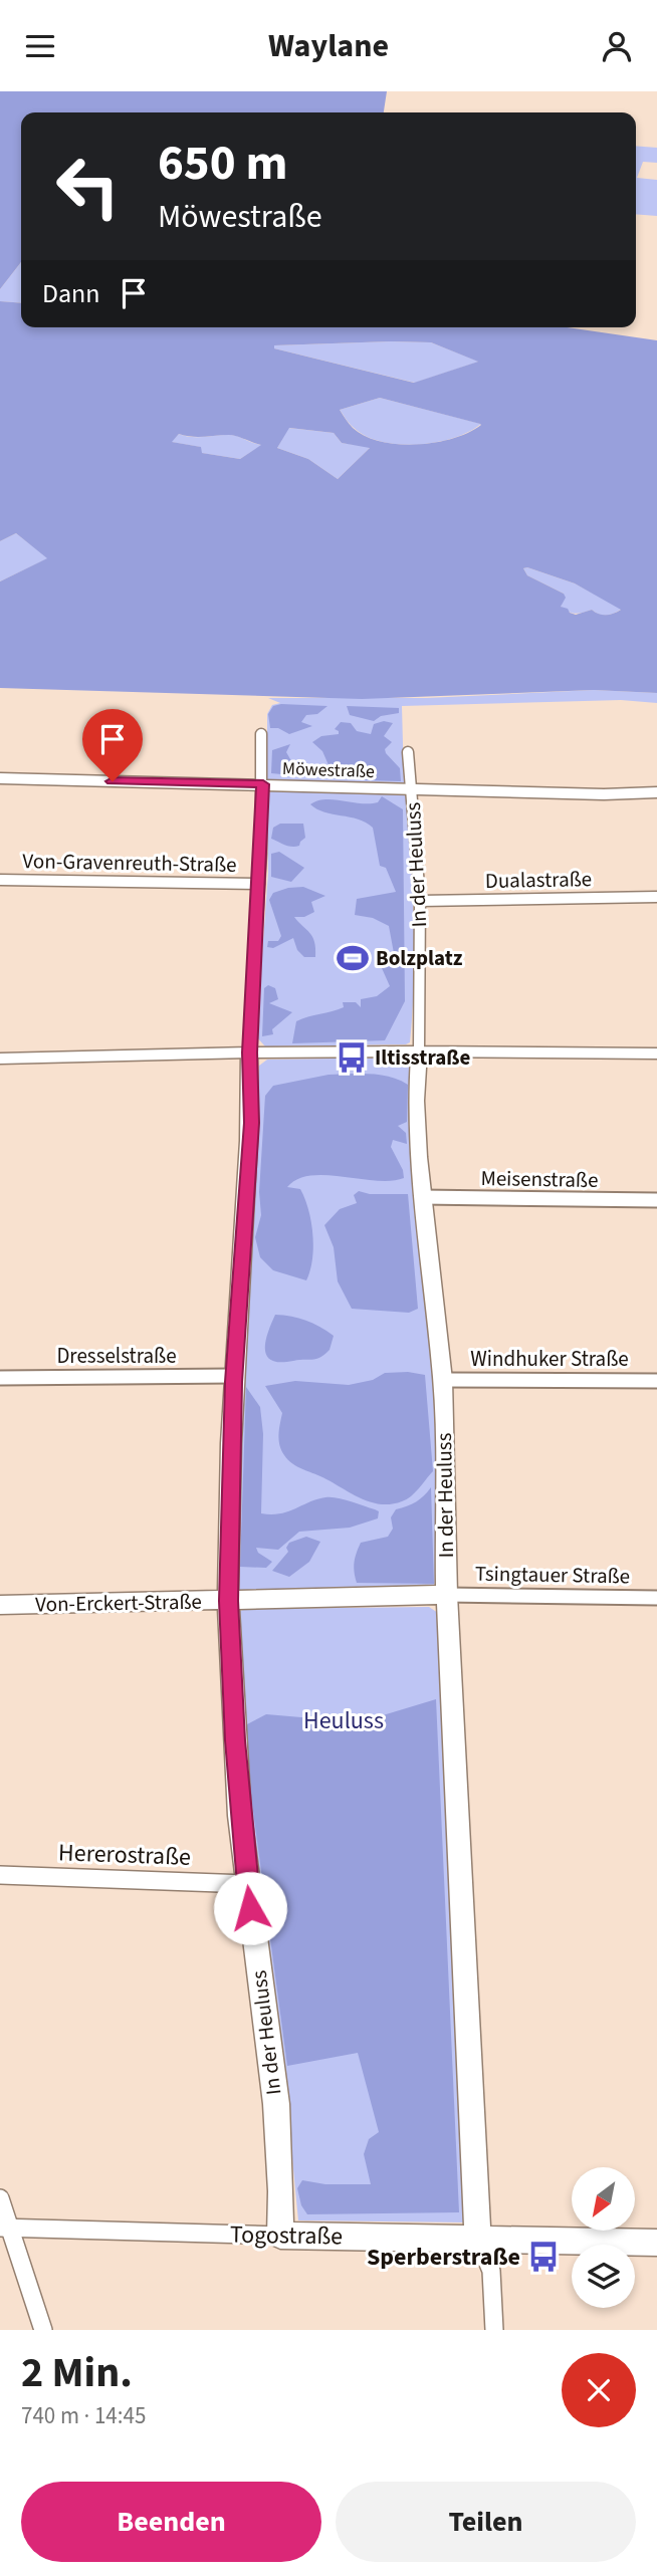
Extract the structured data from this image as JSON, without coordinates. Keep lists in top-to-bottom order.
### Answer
{
  "streets": {
    "street": [
      "Möwestraße",
      "Von-Gravenreuth-Straße",
      "In der Heuluss",
      "Dualastraße",
      "Meisenstraße",
      "Dresselstraße",
      "Windhuker Straße",
      "Tsingtauer Straße",
      "Von-Erckert-Straße",
      "Hererostraße",
      "Togostraße"
    ]
  },
  "crossings": [
    ["Möwestraße", "In der Heuluss"],
    ["Von-Gravenreuth-Straße", "In der Heuluss"],
    ["In der Heuluss", "Dualastraße"],
    ["In der Heuluss", "Meisenstraße"],
    ["In der Heuluss", "Dresselstraße"],
    ["In der Heuluss", "Windhuker Straße"],
    ["In der Heuluss", "Tsingtauer Straße"],
    ["In der Heuluss", "Von-Erckert-Straße"],
    ["In der Heuluss", "Hererostraße"],
    ["In der Heuluss", "Togostraße"],
    ["Tsingtauer Straße", "Von-Erckert-Straße"]
  ],
  "parks": ["Heuluss"],
  "places": {
    "sports": ["Bolzplatz"],
    "bus stop": ["Iltisstraße", "Sperberstraße"]
  },
  "north": "bottom left",
  "page": {
    "header": "Waylane",
    "turn": ["650 m", "Möwestraße"],
    "then": "Dann",
    "heading": ["2 Min.", "740 m · 14:45"],
    "buttons": ["Beenden", "Teilen"]
  }
}
